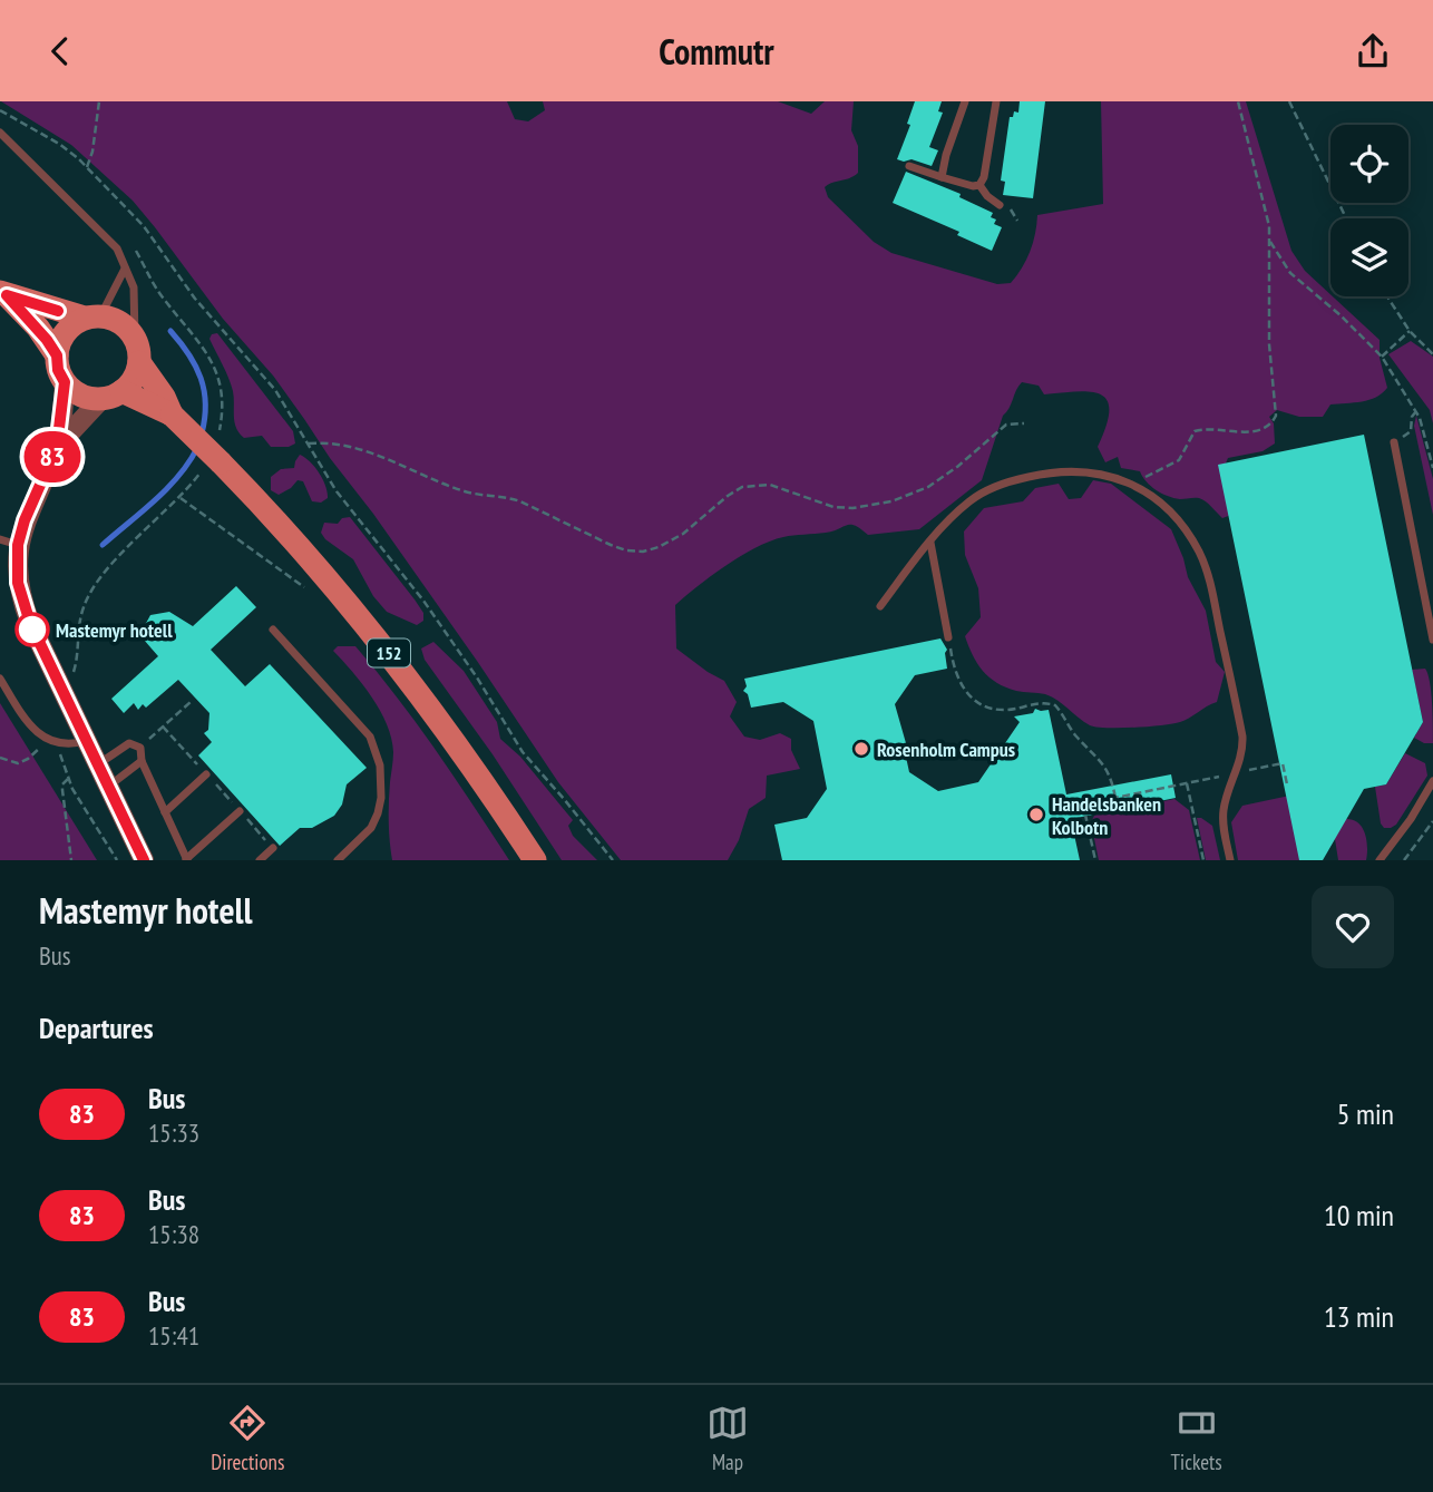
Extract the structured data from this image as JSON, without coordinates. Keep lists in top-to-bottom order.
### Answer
{
  "streets": {
    "main road": ["152"]
  },
  "places": ["Mastemyr hotell", "Rosenholm Campus", "Handelsbanken Kolbotn"],
  "lines": ["bus line 83"],
  "page": {
    "header": "Commutr",
    "on_map": "83",
    "heading": [
      ["Mastemyr hotell", "Bus"],
      "Departures"
    ],
    "list": [
      {
        "mark": "83",
        "name": "Bus",
        "note": "15:33",
        "value": "5 min"
      },
      {
        "mark": "83",
        "name": "Bus",
        "note": "15:38",
        "value": "10 min"
      },
      {
        "mark": "83",
        "name": "Bus",
        "note": "15:41",
        "value": "13 min"
      }
    ],
    "tabs": ["Directions", "Map", "Tickets"]
  }
}
